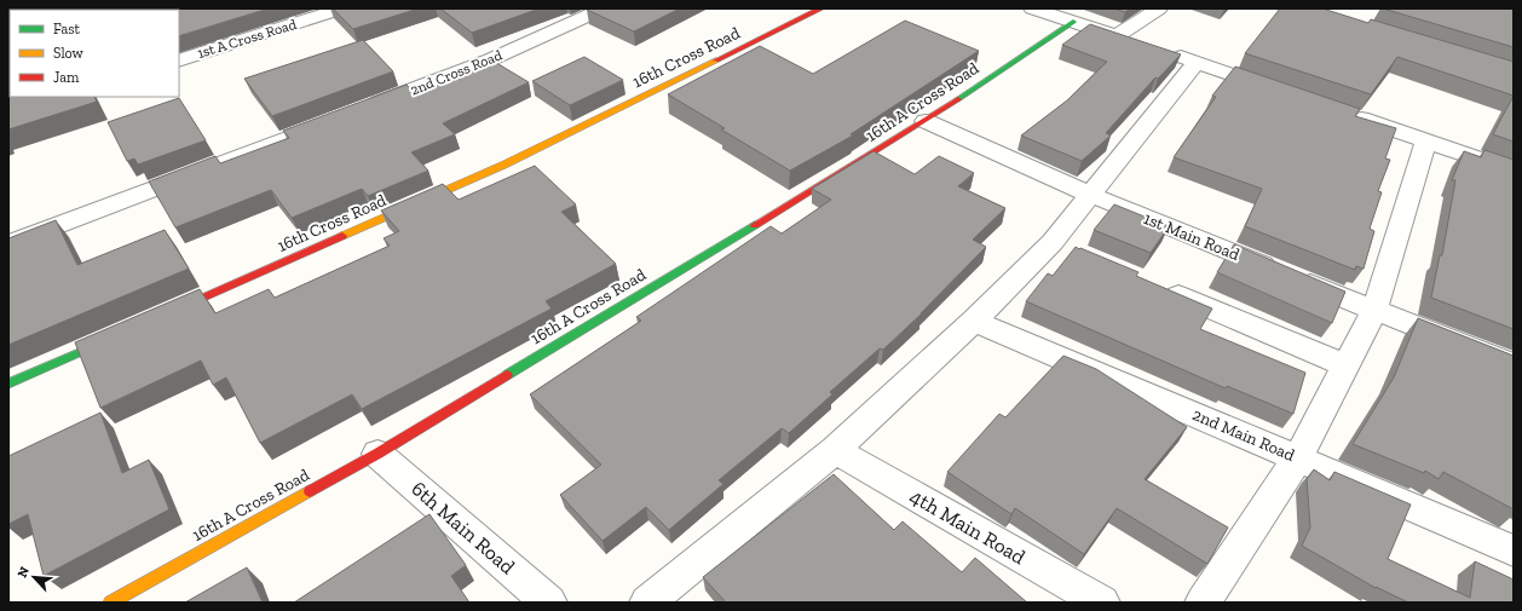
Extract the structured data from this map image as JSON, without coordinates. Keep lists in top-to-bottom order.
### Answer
{
  "streets": {
    "street": [
      "1st A Cross Road",
      "16th Cross Road",
      "2nd Cross Road",
      "16th A Cross Road",
      "1st Main Road",
      "2nd Main Road",
      "4th Main Road",
      "6th Main Road"
    ]
  },
  "crossings": [
    ["16th A Cross Road", "1st Main Road"],
    ["16th A Cross Road", "6th Main Road"]
  ],
  "legend": ["Fast", "Slow", "Jam"],
  "north": "top left"
}
